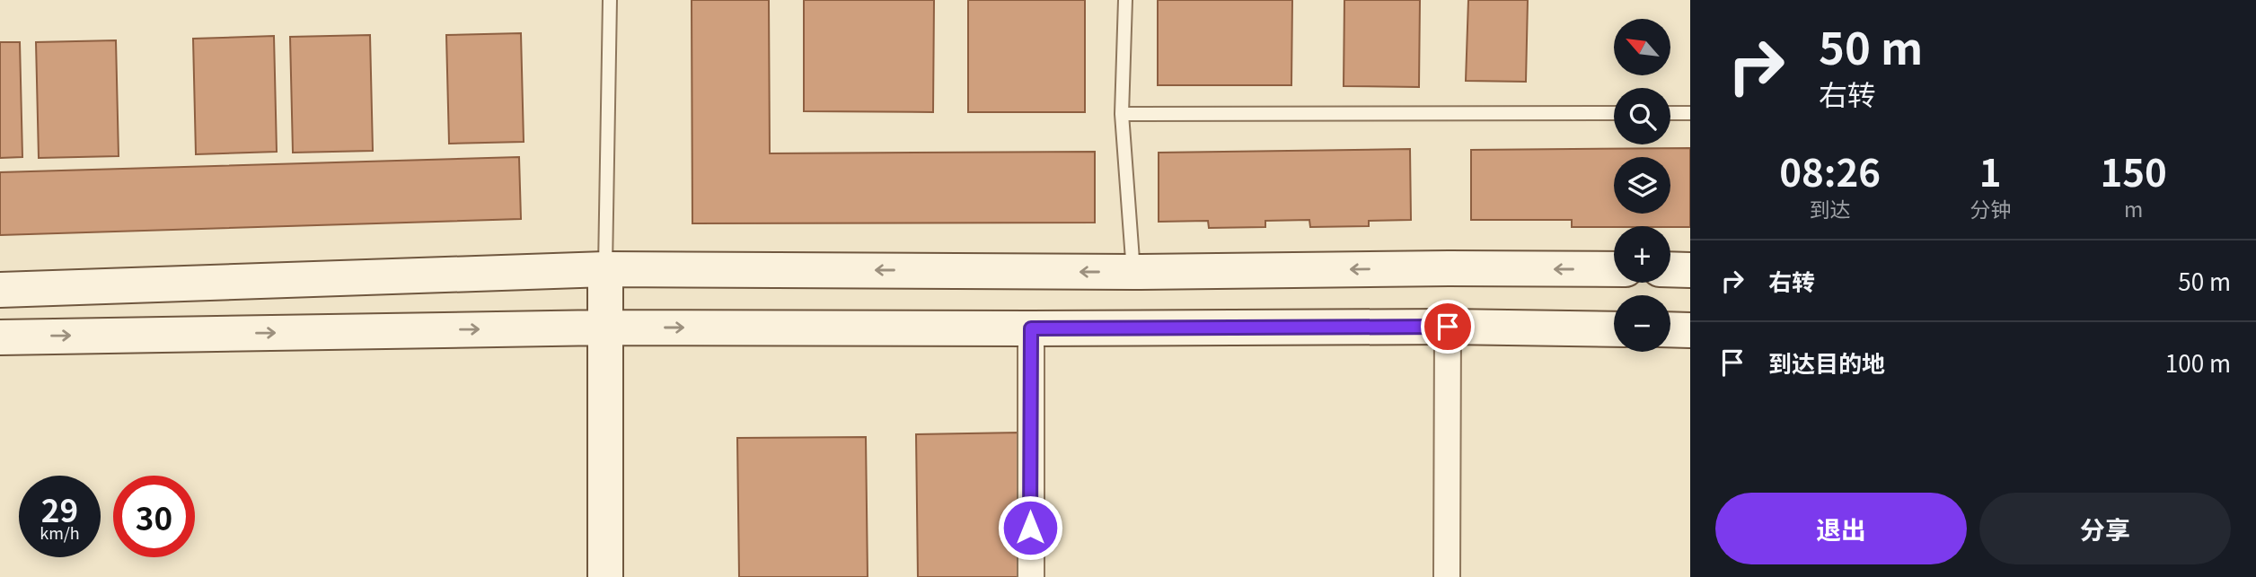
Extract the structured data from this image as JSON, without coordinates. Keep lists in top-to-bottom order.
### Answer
{
  "north": "top left",
  "page": {
    "turn": ["50 m", "右转"],
    "map_buttons": ["+", "−"],
    "eta": [
      "08:26",
      "到达",
      "1",
      "分钟",
      "150",
      "m"
    ],
    "list": [
      {
        "name": "右转",
        "value": "50 m"
      },
      {
        "name": "到达目的地",
        "value": "100 m"
      }
    ],
    "speed": "29 km/h",
    "limit": "30",
    "buttons": ["退出", "分享"]
  }
}
